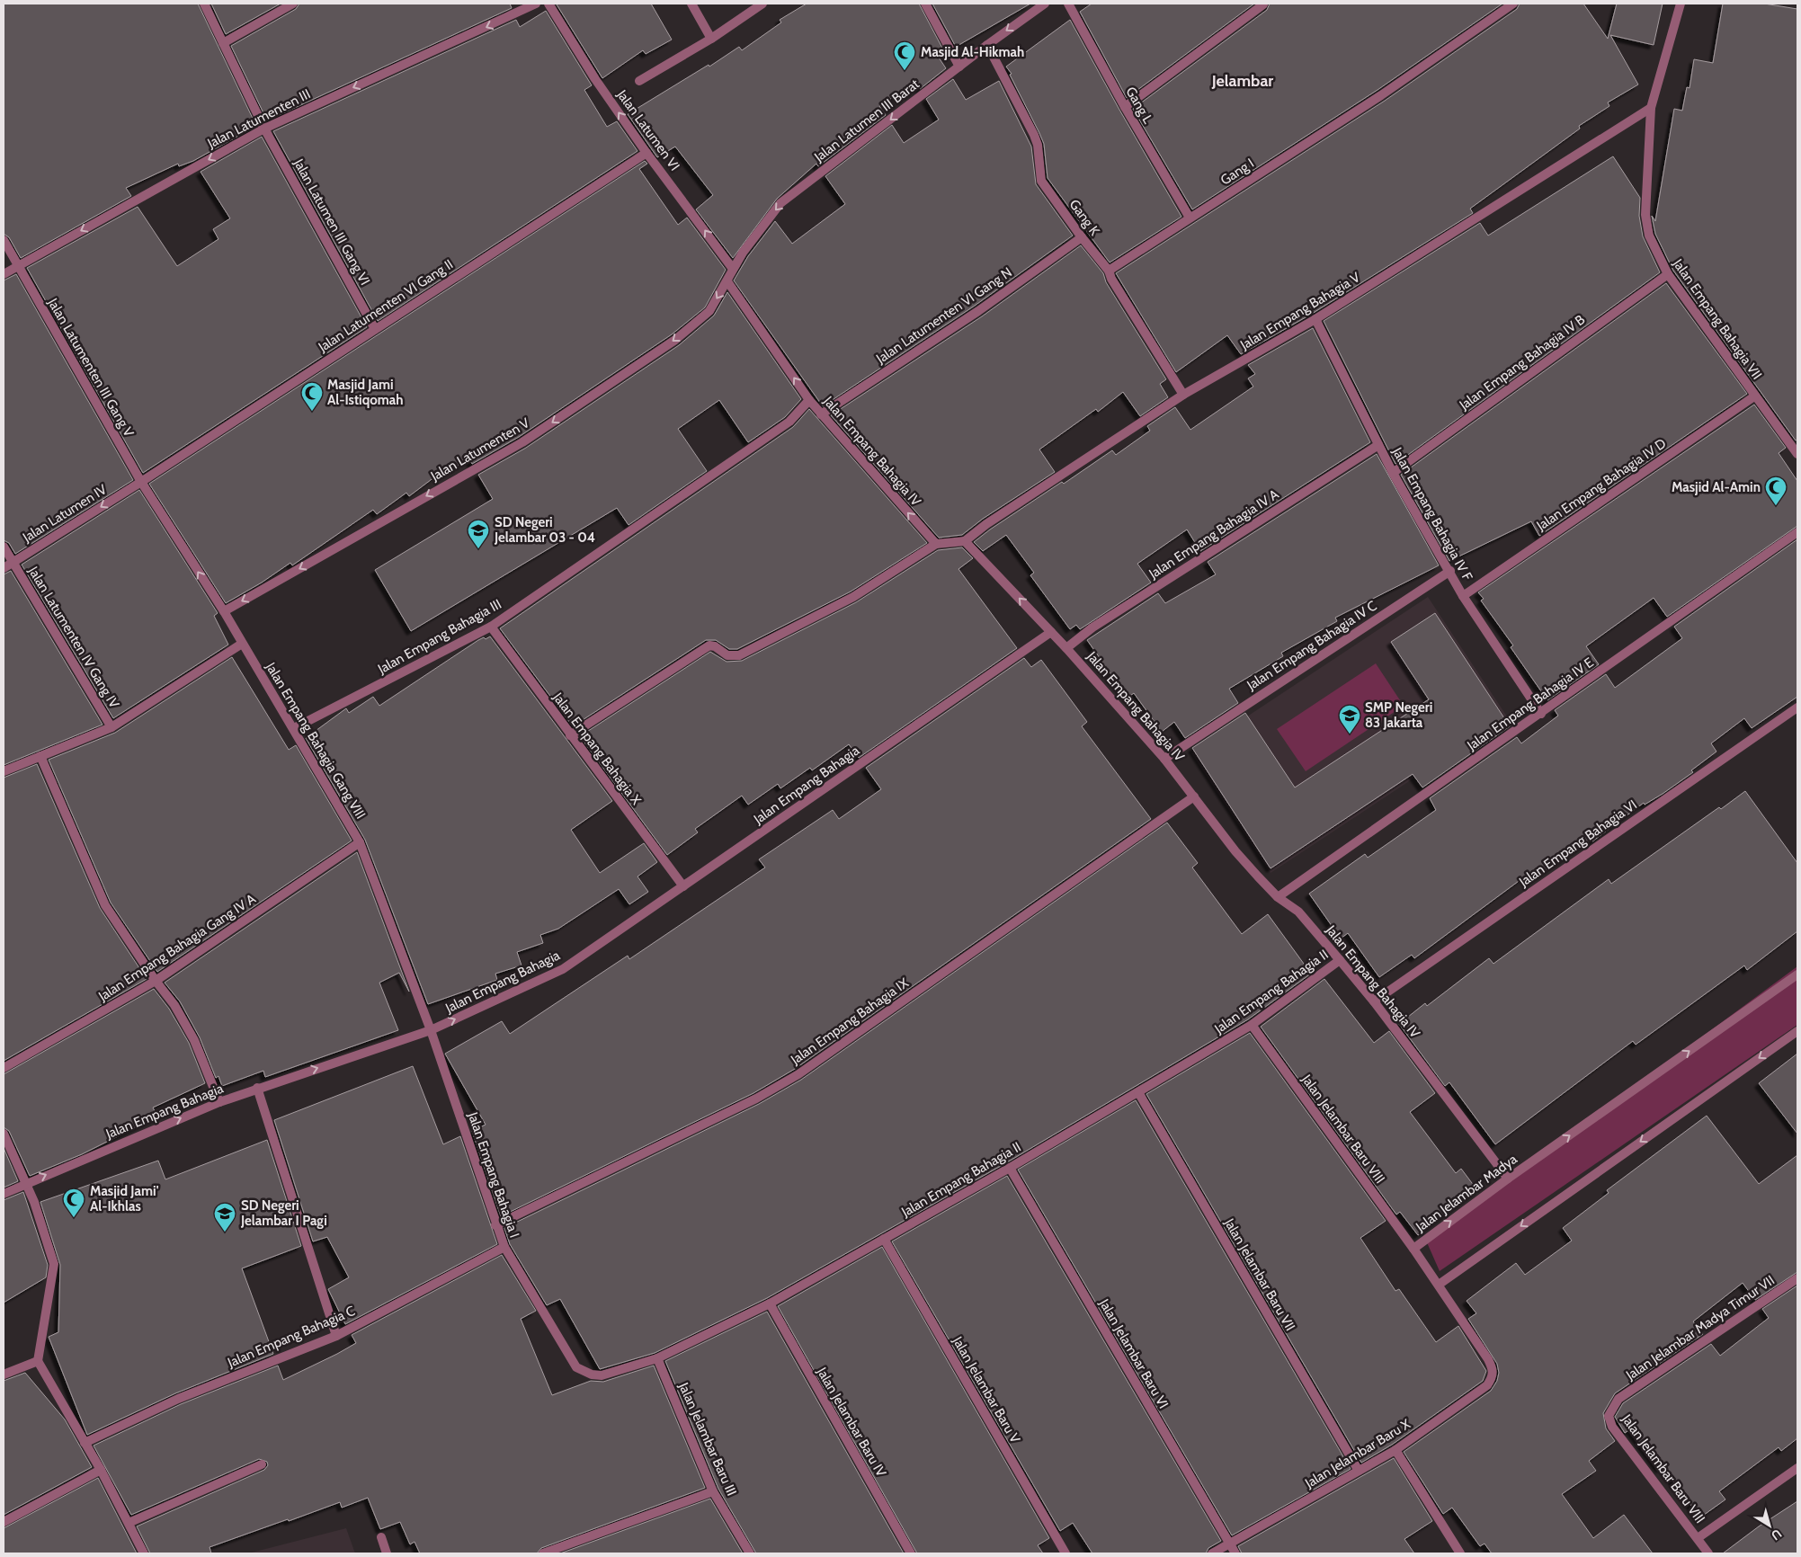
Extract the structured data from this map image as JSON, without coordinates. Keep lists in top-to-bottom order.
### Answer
{
  "streets": {
    "street": [
      "Gang L",
      "Jalan Latumenten III",
      "Jalan Latumen III Barat",
      "Jalan Latumen VI",
      "Gang I",
      "Gang K",
      "Jalan Latumen III Gang VI",
      "Jalan Latumenten VI Gang II",
      "Jalan Empang Bahagia V",
      "Jalan Latumenten VI Gang N",
      "Jalan Empang Bahagia VII",
      "Jalan Empang Bahagia IV B",
      "Jalan Latumenten III Gang V",
      "Jalan Latumenten V",
      "Jalan Empang Bahagia IV",
      "Jalan Empang Bahagia IV D",
      "Jalan Latumen IV",
      "Jalan Empang Bahagia IV F",
      "Jalan Empang Bahagia IV A",
      "Jalan Empang Bahagia III",
      "Jalan Latumenten IV Gang IV",
      "Jalan Empang Bahagia IV C",
      "Jalan Empang Bahagia IV E",
      "Jalan Empang Bahagia Gang VIII",
      "Jalan Empang Bahagia X",
      "Jalan Empang Bahagia",
      "Jalan Empang Bahagia VI",
      "Jalan Empang Bahagia Gang IV A",
      "Jalan Empang Bahagia II",
      "Jalan Empang Bahagia IX",
      "Jalan Jelambar Baru VIII",
      "Jalan Empang Bahagia I",
      "Jalan Jelambar Madya",
      "Jalan Jelambar Baru VII",
      "Jalan Jelambar Madya Timur VII",
      "Jalan Empang Bahagia C",
      "Jalan Jelambar Baru VI",
      "Jalan Jelambar Baru V",
      "Jalan Jelambar Baru IV",
      "Jalan Jelambar Baru III",
      "Jalan Jelambar Baru X"
    ]
  },
  "crossings": [
    ["Gang L", "Gang I"],
    ["Jalan Latumenten III", "Jalan Latumen III Gang VI"],
    ["Jalan Latumenten III", "Jalan Latumenten III Gang V"],
    ["Jalan Latumen III Barat", "Jalan Latumen VI"],
    ["Jalan Latumen III Barat", "Gang K"],
    ["Jalan Latumen III Barat", "Jalan Latumenten V"],
    ["Jalan Latumen III Barat", "Jalan Empang Bahagia IV"],
    ["Jalan Latumen VI", "Jalan Latumenten VI Gang II"],
    ["Gang I", "Gang K"],
    ["Gang K", "Jalan Empang Bahagia V"],
    ["Gang K", "Jalan Latumenten VI Gang N"],
    ["Jalan Latumen III Gang VI", "Jalan Latumenten VI Gang II"],
    ["Jalan Latumenten VI Gang II", "Jalan Latumenten III Gang V"],
    ["Jalan Latumenten VI Gang II", "Jalan Latumen IV"],
    ["Jalan Latumenten VI Gang II", "Jalan Empang Bahagia Gang VIII"],
    ["Jalan Empang Bahagia V", "Jalan Empang Bahagia VII"],
    ["Jalan Empang Bahagia V", "Jalan Empang Bahagia IV"],
    ["Jalan Empang Bahagia V", "Jalan Empang Bahagia IV F"],
    ["Jalan Latumenten VI Gang N", "Jalan Empang Bahagia IV"],
    ["Jalan Empang Bahagia VII", "Jalan Empang Bahagia IV B"],
    ["Jalan Empang Bahagia VII", "Jalan Empang Bahagia IV D"],
    ["Jalan Empang Bahagia IV B", "Jalan Empang Bahagia IV F"],
    ["Jalan Latumenten III Gang V", "Jalan Latumen IV"],
    ["Jalan Latumenten III Gang V", "Jalan Empang Bahagia Gang VIII"],
    ["Jalan Latumenten V", "Jalan Empang Bahagia IV"],
    ["Jalan Latumenten V", "Jalan Empang Bahagia Gang VIII"],
    ["Jalan Empang Bahagia IV", "Jalan Empang Bahagia IV A"],
    ["Jalan Empang Bahagia IV", "Jalan Empang Bahagia III"],
    ["Jalan Empang Bahagia IV", "Jalan Empang Bahagia IV C"],
    ["Jalan Empang Bahagia IV", "Jalan Empang Bahagia IV E"],
    ["Jalan Empang Bahagia IV", "Jalan Empang Bahagia"],
    ["Jalan Empang Bahagia IV", "Jalan Empang Bahagia VI"],
    ["Jalan Empang Bahagia IV", "Jalan Empang Bahagia II"],
    ["Jalan Empang Bahagia IV", "Jalan Empang Bahagia IX"],
    ["Jalan Empang Bahagia IV", "Jalan Jelambar Madya"],
    ["Jalan Empang Bahagia IV D", "Jalan Empang Bahagia IV F"],
    ["Jalan Latumen IV", "Jalan Latumenten IV Gang IV"],
    ["Jalan Latumen IV", "Jalan Empang Bahagia Gang VIII"],
    ["Jalan Empang Bahagia IV F", "Jalan Empang Bahagia IV A"],
    ["Jalan Empang Bahagia IV F", "Jalan Empang Bahagia IV C"],
    ["Jalan Empang Bahagia IV F", "Jalan Empang Bahagia IV E"],
    ["Jalan Empang Bahagia III", "Jalan Empang Bahagia Gang VIII"],
    ["Jalan Empang Bahagia III", "Jalan Empang Bahagia X"],
    ["Jalan Empang Bahagia Gang VIII", "Jalan Empang Bahagia"],
    ["Jalan Empang Bahagia Gang VIII", "Jalan Empang Bahagia Gang IV A"],
    ["Jalan Empang Bahagia Gang VIII", "Jalan Empang Bahagia I"],
    ["Jalan Empang Bahagia X", "Jalan Empang Bahagia"],
    ["Jalan Empang Bahagia", "Jalan Empang Bahagia I"],
    ["Jalan Empang Bahagia II", "Jalan Jelambar Baru VIII"],
    ["Jalan Empang Bahagia II", "Jalan Empang Bahagia I"],
    ["Jalan Empang Bahagia II", "Jalan Jelambar Baru VII"],
    ["Jalan Empang Bahagia II", "Jalan Jelambar Baru VI"],
    ["Jalan Empang Bahagia II", "Jalan Jelambar Baru V"],
    ["Jalan Empang Bahagia II", "Jalan Jelambar Baru IV"],
    ["Jalan Empang Bahagia II", "Jalan Jelambar Baru III"],
    ["Jalan Empang Bahagia IX", "Jalan Empang Bahagia I"],
    ["Jalan Jelambar Baru VIII", "Jalan Jelambar Madya"],
    ["Jalan Jelambar Baru VIII", "Jalan Jelambar Madya Timur VII"],
    ["Jalan Empang Bahagia I", "Jalan Empang Bahagia C"],
    ["Jalan Jelambar Madya", "Jalan Jelambar Baru X"],
    ["Jalan Jelambar Baru VII", "Jalan Jelambar Baru X"],
    ["Jalan Jelambar Baru VI", "Jalan Jelambar Baru X"]
  ],
  "one_way": [
    "Jalan Latumenten III",
    "Jalan Latumen III Barat",
    "Jalan Latumen VI",
    "Jalan Latumenten V",
    "Jalan Empang Bahagia IV",
    "Jalan Latumen IV",
    "Jalan Empang Bahagia"
  ],
  "districts": ["Jelambar"],
  "places": {
    "mosque": [
      "Masjid Al-Hikmah",
      "Masjid Jami Al-Istiqomah",
      "Masjid Al-Amin",
      "Masjid Jami' Al-Ikhlas"
    ],
    "school or university": ["SD Negeri Jelambar 03 - 04", "SMP Negeri 83 Jakarta", "SD Negeri Jelambar I Pagi"]
  },
  "north": "bottom right"
}
